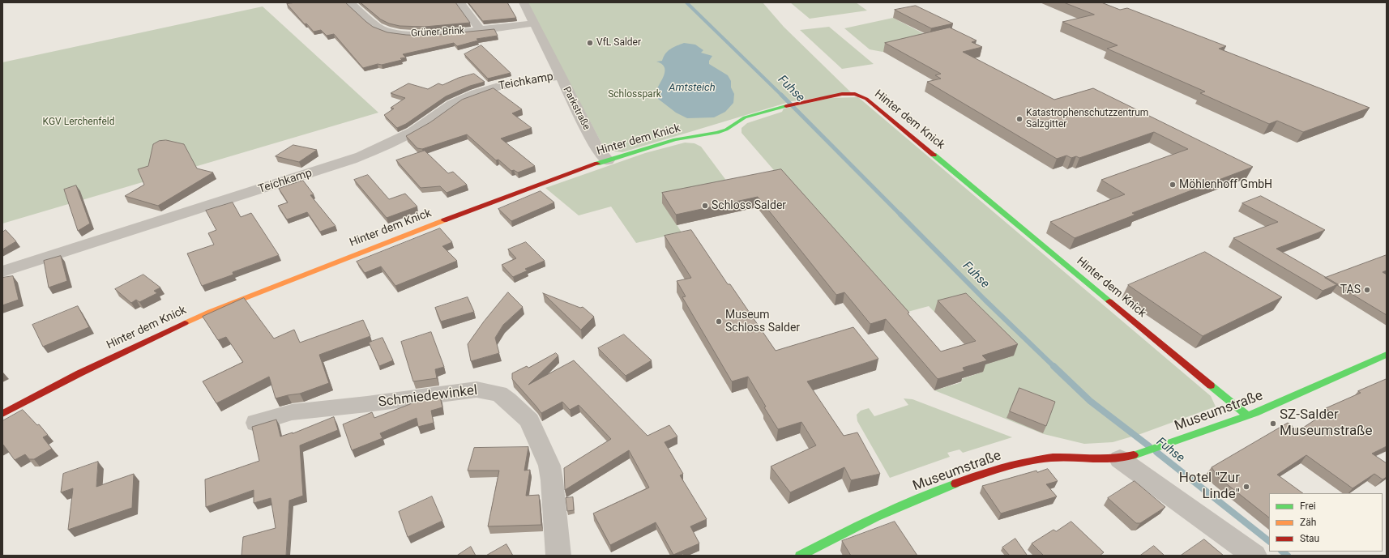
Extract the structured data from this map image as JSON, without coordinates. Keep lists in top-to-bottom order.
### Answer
{
  "streets": {
    "street": [
      "Grüner Brink",
      "Teichkamp",
      "Parkstraße",
      "Hinter dem Knick",
      "Schmiedewinkel",
      "Museumstraße"
    ]
  },
  "crossings": [
    ["Grüner Brink", "Parkstraße"],
    ["Teichkamp", "Parkstraße"],
    ["Parkstraße", "Hinter dem Knick"],
    ["Hinter dem Knick", "Museumstraße"]
  ],
  "water": ["Amtsteich", "Fuhse"],
  "parks": ["Schlosspark", "KGV Lerchenfeld"],
  "places": [
    "VfL Salder",
    "Katastrophenschutzzentrum Salzgitter",
    "Möhlenhoff GmbH",
    "Schloss Salder",
    "TAS",
    "Museum Schloss Salder",
    "SZ-Salder Museumstraße",
    "Hotel \"Zur Linde\""
  ],
  "legend": ["Frei", "Zäh", "Stau"]
}
